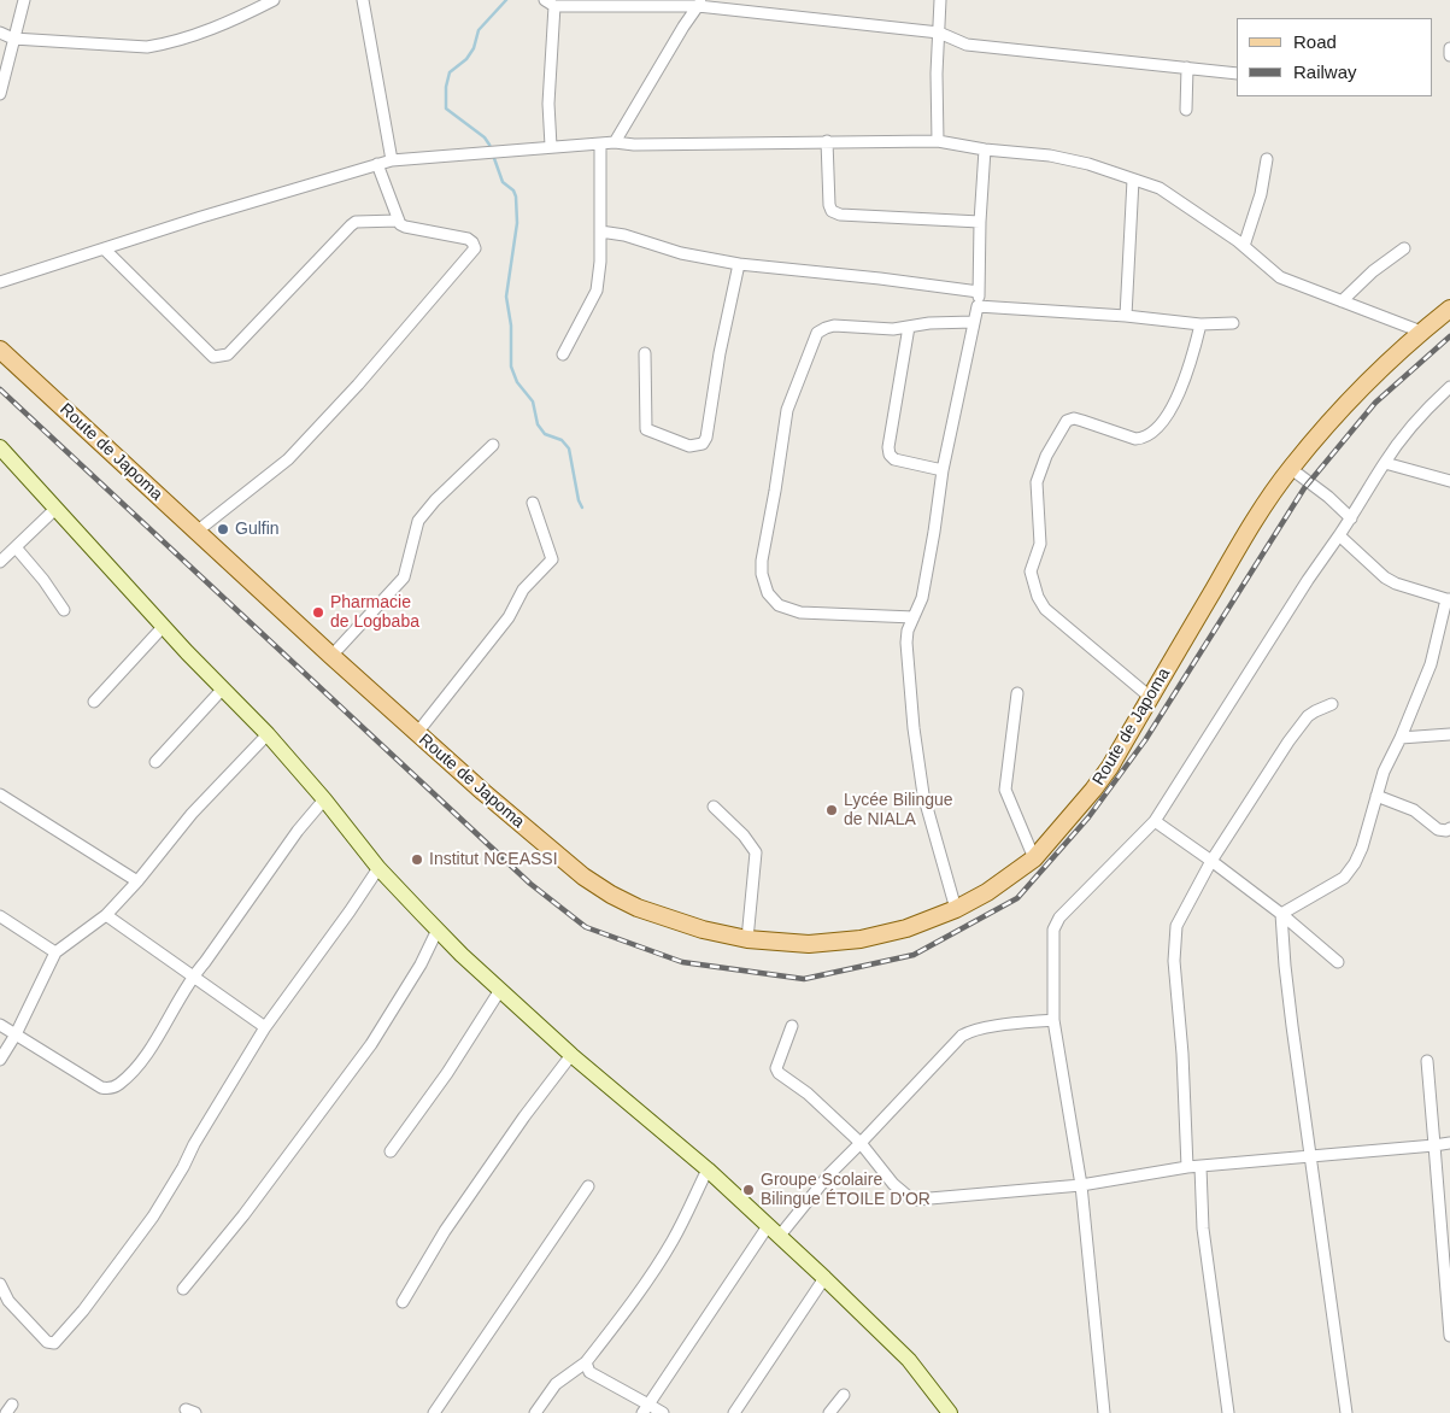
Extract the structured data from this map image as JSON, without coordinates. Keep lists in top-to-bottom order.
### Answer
{
  "streets": {
    "main road": ["Route de Japoma"]
  },
  "places": [
    "Gulfin",
    "Pharmacie de Logbaba",
    "Lycée Bilingue de NIALA",
    "Institut NCEASSI",
    "Groupe Scolaire Bilingue ÉTOILE D'OR"
  ],
  "legend": ["Road", "Railway"]
}
